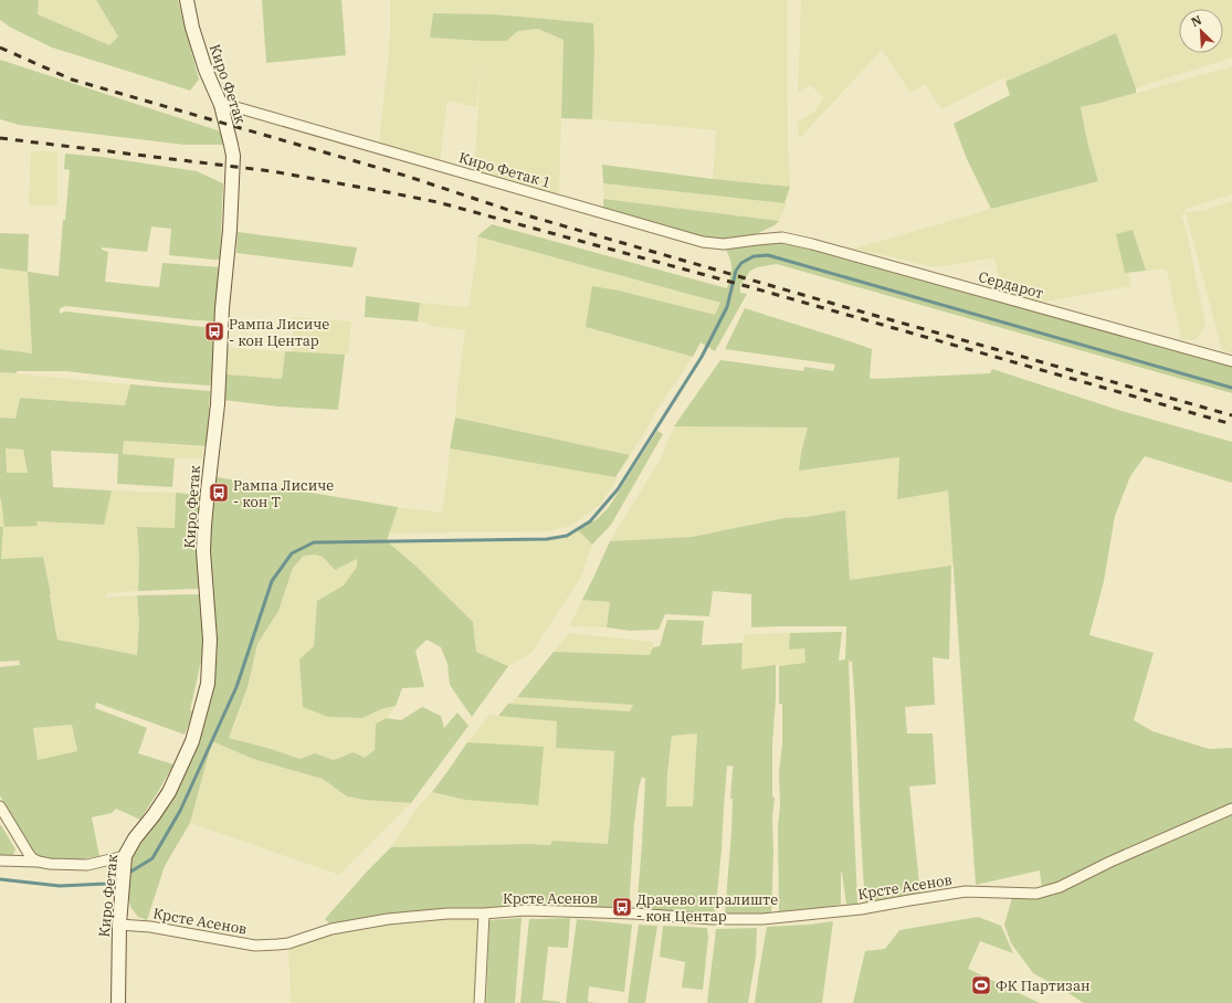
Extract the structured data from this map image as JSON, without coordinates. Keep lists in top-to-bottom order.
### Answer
{
  "streets": {
    "main road": ["Киро Фетак"],
    "street": ["Киро Фетак 1", "Сердарот", "Крсте Асенов"]
  },
  "crossings": [
    ["Киро Фетак", "Киро Фетак 1"],
    ["Киро Фетак", "Крсте Асенов"],
    ["Киро Фетак 1", "Сердарот"]
  ],
  "places": {
    "bus stop": ["Рампа Лисиче - кон Центар", "Рампа Лисиче - кон Т", "Драчево игралиште - кон Центар"],
    "sports": ["ФК Партизан"]
  },
  "north": "top left"
}
